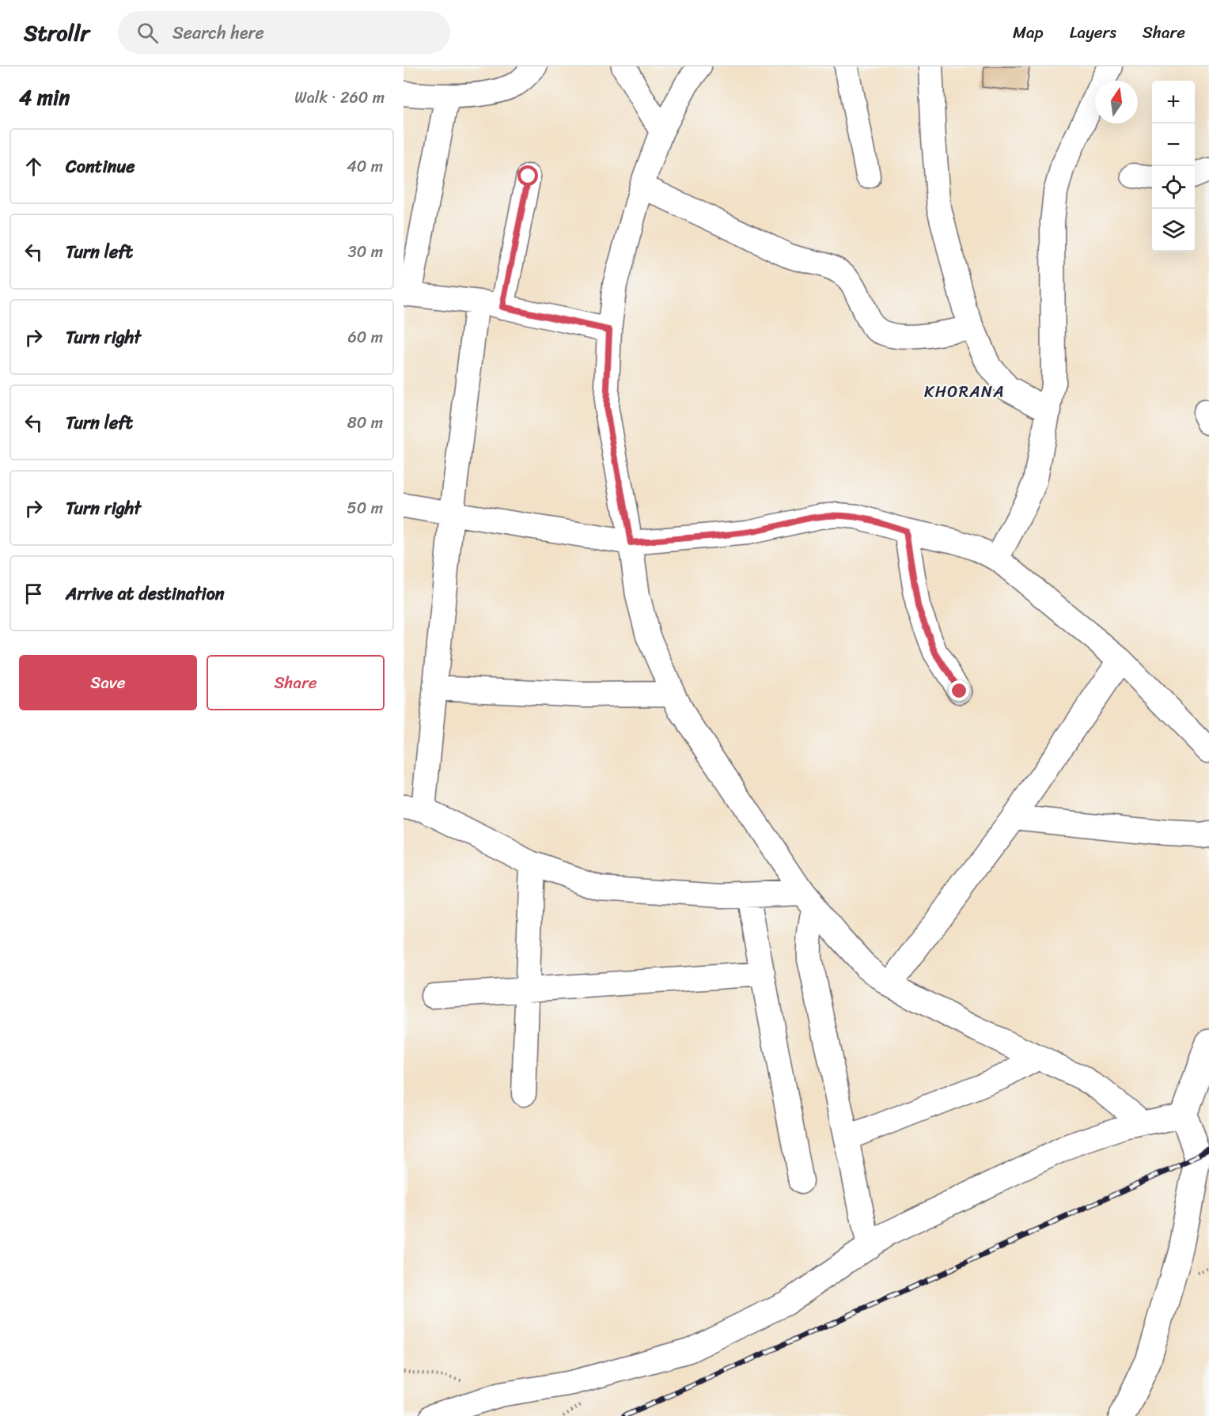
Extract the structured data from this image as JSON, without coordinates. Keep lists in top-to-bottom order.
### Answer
{
  "districts": ["KHORANA"],
  "north": "top",
  "page": {
    "header": "Strollr",
    "search": "Search here",
    "nav": ["Map", "Layers", "Share"],
    "heading": ["4 min", "Walk · 260 m"],
    "map_buttons": ["+", "−"],
    "list": [
      ["Continue", "40 m"],
      ["Turn left", "30 m"],
      ["Turn right", "60 m"],
      ["Turn left", "80 m"],
      ["Turn right", "50 m"],
      "Arrive at destination"
    ],
    "buttons": ["Save", "Share"]
  }
}
